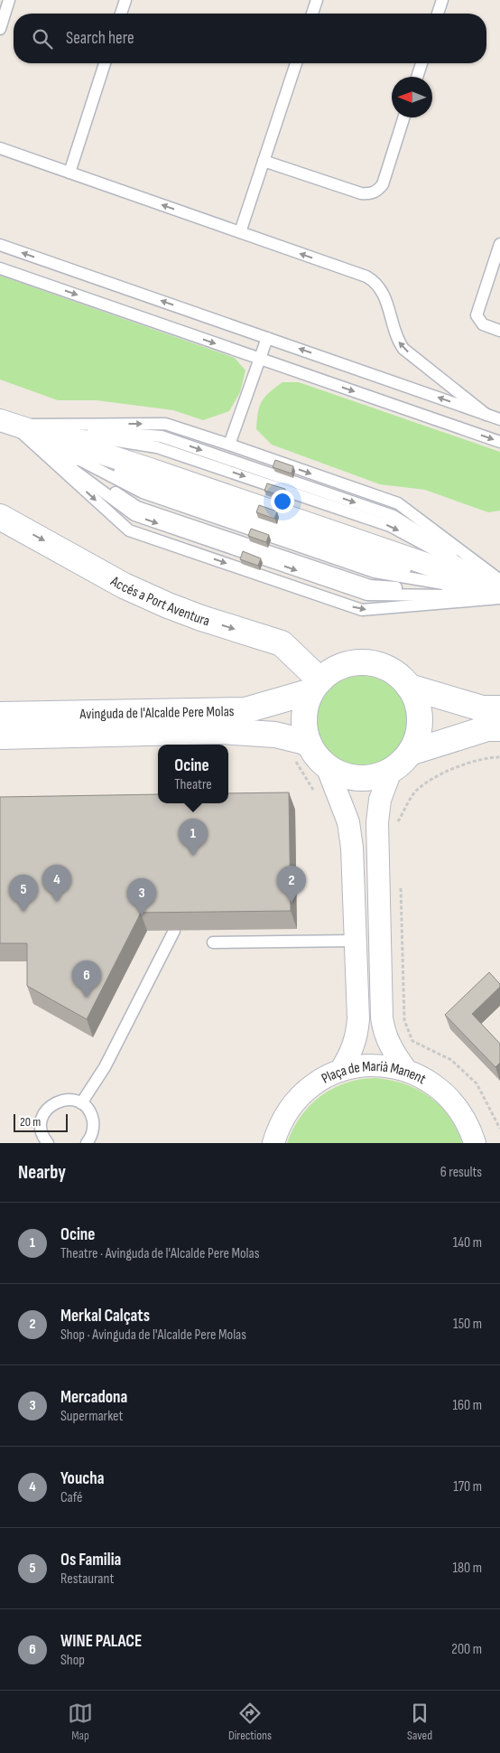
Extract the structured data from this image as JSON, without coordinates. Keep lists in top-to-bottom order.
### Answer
{
  "streets": {
    "street": ["Accés a Port Aventura", "Avinguda de l'Alcalde Pere Molas", "Plaça de Marià Manent"]
  },
  "crossings": [
    ["Accés a Port Aventura", "Avinguda de l'Alcalde Pere Molas"]
  ],
  "scale_bar": "20 m",
  "north": "left",
  "page": {
    "search": "Search here",
    "popup": ["Ocine", "Theatre"],
    "pins": [
      "1",
      "4",
      "2",
      "5",
      "3",
      "6"
    ],
    "scale": "20 m",
    "heading": ["Nearby", "6 results"],
    "list": [
      {
        "mark": "1",
        "name": "Ocine",
        "note": "Theatre · Avinguda de l'Alcalde Pere Molas",
        "value": "140 m"
      },
      {
        "mark": "2",
        "name": "Merkal Calçats",
        "note": "Shop · Avinguda de l'Alcalde Pere Molas",
        "value": "150 m"
      },
      {
        "mark": "3",
        "name": "Mercadona",
        "note": "Supermarket",
        "value": "160 m"
      },
      {
        "mark": "4",
        "name": "Youcha",
        "note": "Café",
        "value": "170 m"
      },
      {
        "mark": "5",
        "name": "Os Familia",
        "note": "Restaurant",
        "value": "180 m"
      },
      {
        "mark": "6",
        "name": "WINE PALACE",
        "note": "Shop",
        "value": "200 m"
      }
    ],
    "nav": ["Map", "Directions", "Saved"]
  }
}
